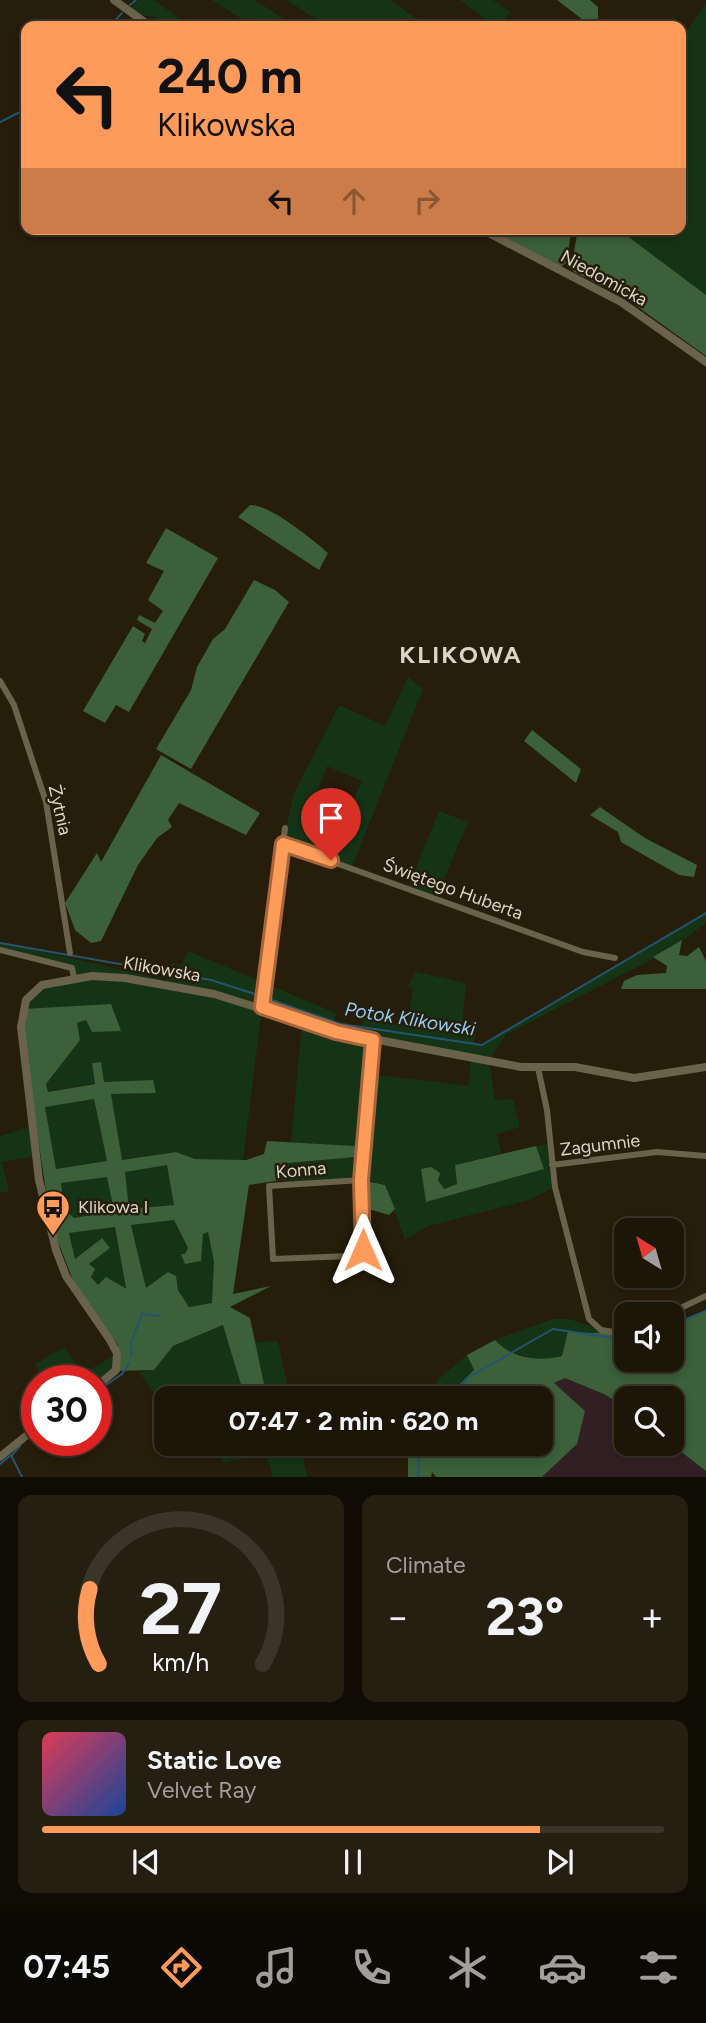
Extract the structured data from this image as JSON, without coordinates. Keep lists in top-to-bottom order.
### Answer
{
  "streets": {
    "street": [
      "Niedomicka",
      "Żytnia",
      "Świętego Huberta",
      "Klikowska",
      "Zagumnie",
      "Konna"
    ]
  },
  "crossings": [
    ["Klikowska", "Zagumnie"],
    ["Klikowska", "Konna"]
  ],
  "districts": ["KLIKOWA"],
  "water": ["Potok Klikowski"],
  "places": {
    "bus stop": ["Klikowa I"]
  },
  "north": "top left",
  "page": {
    "turn": ["240 m", "Klikowska"],
    "limit": "30",
    "trip": "07:47 · 2 min · 620 m",
    "tile": "Climate",
    "heat": ["−", "23°", "+"],
    "song": ["Static Love", "Velvet Ray"],
    "tabs": "07:45",
    "gauge": ["27", "km/h"]
  }
}
